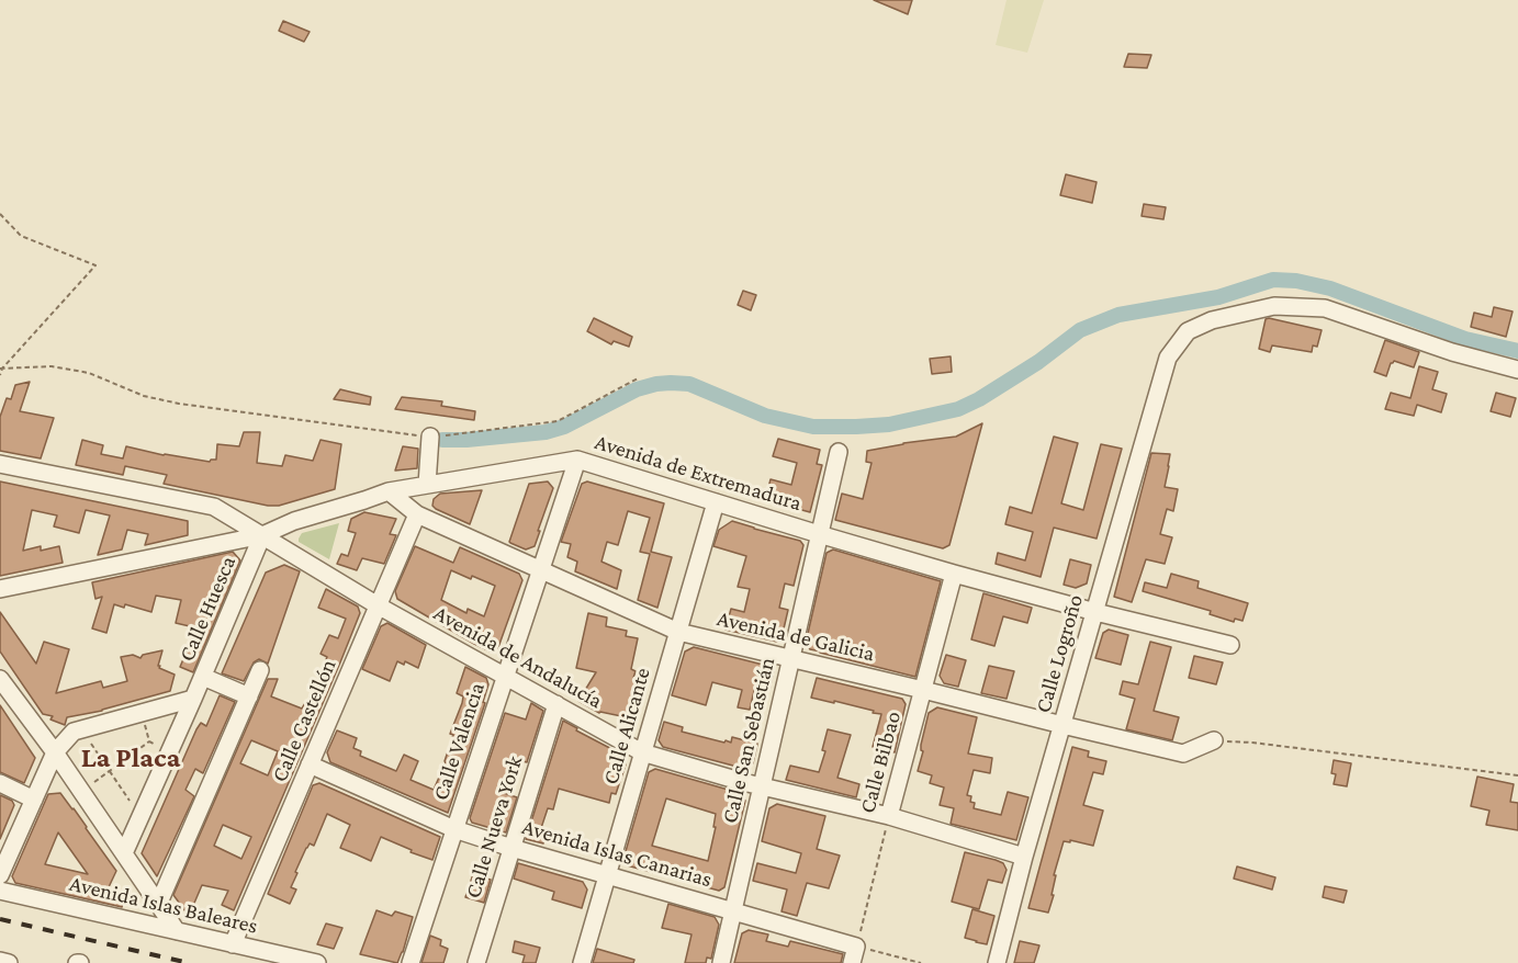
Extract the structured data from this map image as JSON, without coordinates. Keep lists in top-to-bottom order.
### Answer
{
  "streets": {
    "street": [
      "Avenida de Extremadura",
      "Calle Huesca",
      "Avenida de Galicia",
      "Calle Logroño",
      "Avenida de Andalucía",
      "Calle Castellón",
      "Calle Alicante",
      "Calle San Sebastián",
      "Calle Valencia",
      "Calle Bilbao",
      "Calle Nueva York",
      "Avenida Islas Canarias",
      "Avenida Islas Baleares"
    ]
  },
  "crossings": [
    ["Avenida de Extremadura", "Calle Huesca"],
    ["Avenida de Extremadura", "Avenida de Galicia"],
    ["Avenida de Extremadura", "Calle Logroño"],
    ["Avenida de Extremadura", "Avenida de Andalucía"],
    ["Avenida de Extremadura", "Calle Alicante"],
    ["Avenida de Extremadura", "Calle San Sebastián"],
    ["Avenida de Extremadura", "Calle Valencia"],
    ["Avenida de Extremadura", "Calle Bilbao"],
    ["Calle Huesca", "Avenida de Andalucía"],
    ["Avenida de Galicia", "Calle Logroño"],
    ["Avenida de Galicia", "Calle Castellón"],
    ["Avenida de Galicia", "Calle Alicante"],
    ["Avenida de Galicia", "Calle San Sebastián"],
    ["Avenida de Galicia", "Calle Valencia"],
    ["Avenida de Galicia", "Calle Bilbao"],
    ["Calle Logroño", "Avenida de Andalucía"],
    ["Avenida de Andalucía", "Calle Castellón"],
    ["Avenida de Andalucía", "Calle Alicante"],
    ["Avenida de Andalucía", "Calle San Sebastián"],
    ["Avenida de Andalucía", "Calle Valencia"],
    ["Avenida de Andalucía", "Calle Bilbao"],
    ["Avenida de Andalucía", "Calle Nueva York"],
    ["Calle Castellón", "Avenida Islas Canarias"],
    ["Calle Castellón", "Avenida Islas Baleares"],
    ["Calle Alicante", "Avenida Islas Canarias"],
    ["Calle San Sebastián", "Avenida Islas Canarias"],
    ["Calle Valencia", "Avenida Islas Canarias"],
    ["Calle Bilbao", "Avenida Islas Canarias"],
    ["Calle Nueva York", "Avenida Islas Canarias"]
  ],
  "districts": ["La Placa"]
}
